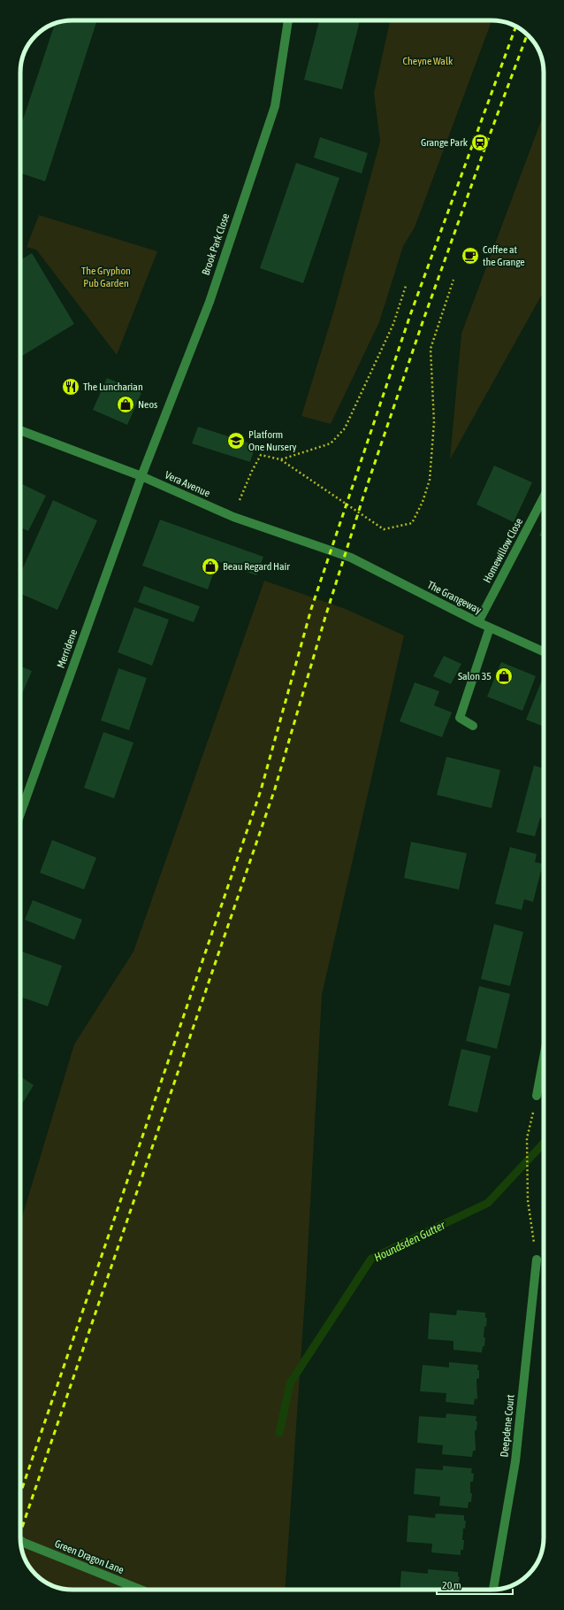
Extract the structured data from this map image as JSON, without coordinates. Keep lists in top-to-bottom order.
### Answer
{
  "streets": {
    "street": [
      "Brook Park Close",
      "Vera Avenue",
      "Homewillow Close",
      "The Grangeway",
      "Merridene",
      "Deepdene Court",
      "Green Dragon Lane"
    ]
  },
  "crossings": [
    ["Brook Park Close", "Vera Avenue"],
    ["Brook Park Close", "Merridene"],
    ["Vera Avenue", "The Grangeway"],
    ["Vera Avenue", "Merridene"],
    ["Homewillow Close", "The Grangeway"]
  ],
  "water": ["Houndsden Gutter"],
  "parks": ["Cheyne Walk", "The Gryphon Pub Garden"],
  "places": {
    "station": ["Grange Park"],
    "cafe": ["Coffee at the Grange"],
    "restaurant": ["The Luncharian"],
    "shop": ["Neos", "Beau Regard Hair", "Salon 35"],
    "school or university": ["Platform One Nursery"]
  },
  "scale_bar": "20 m"
}
